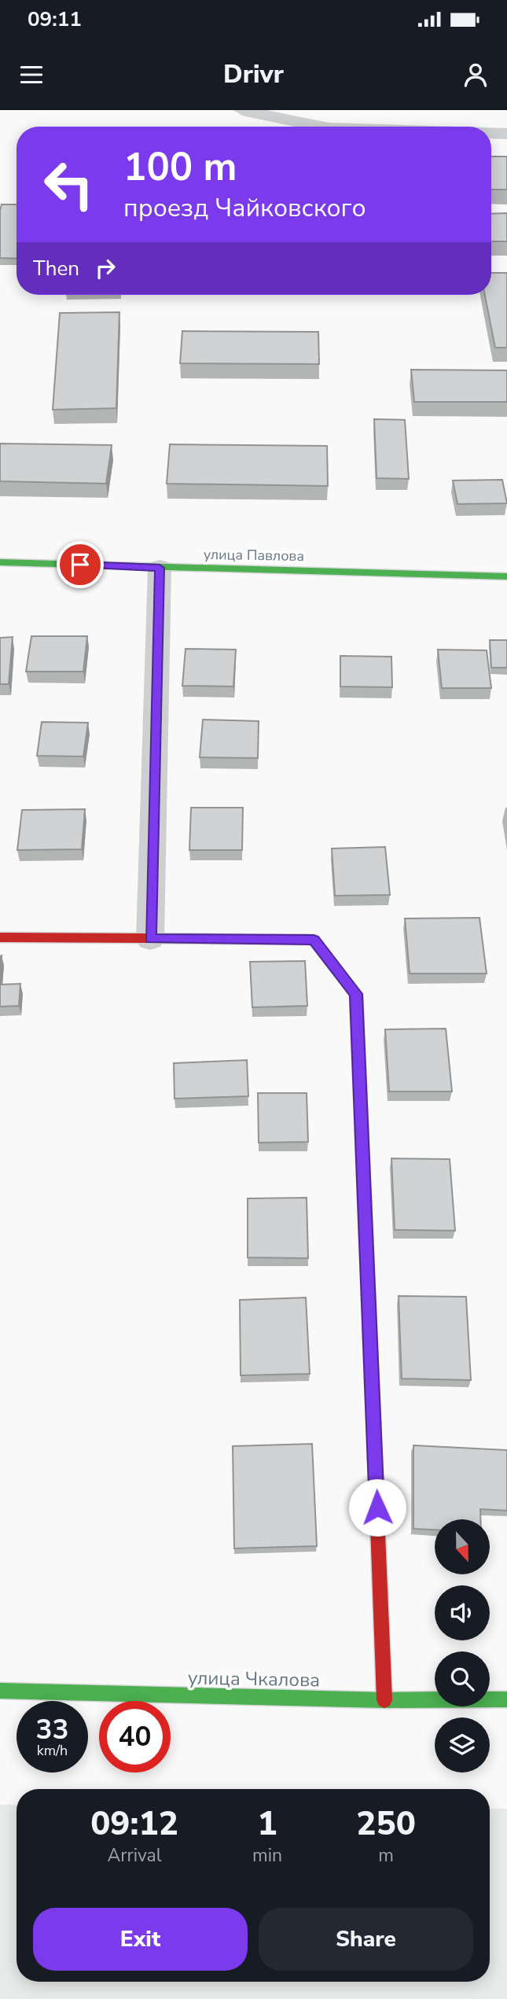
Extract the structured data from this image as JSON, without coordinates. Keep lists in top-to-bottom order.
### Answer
{
  "streets": {
    "street": ["улица Павлова", "улица Чкалова"]
  },
  "north": "bottom",
  "page": {
    "status": "09:11",
    "header": "Drivr",
    "turn": ["100 m", "проезд Чайковского"],
    "then": "Then",
    "speed": "33 km/h",
    "limit": "40",
    "eta": [
      "09:12",
      "Arrival",
      "1",
      "min",
      "250",
      "m"
    ],
    "buttons": ["Exit", "Share"]
  }
}
